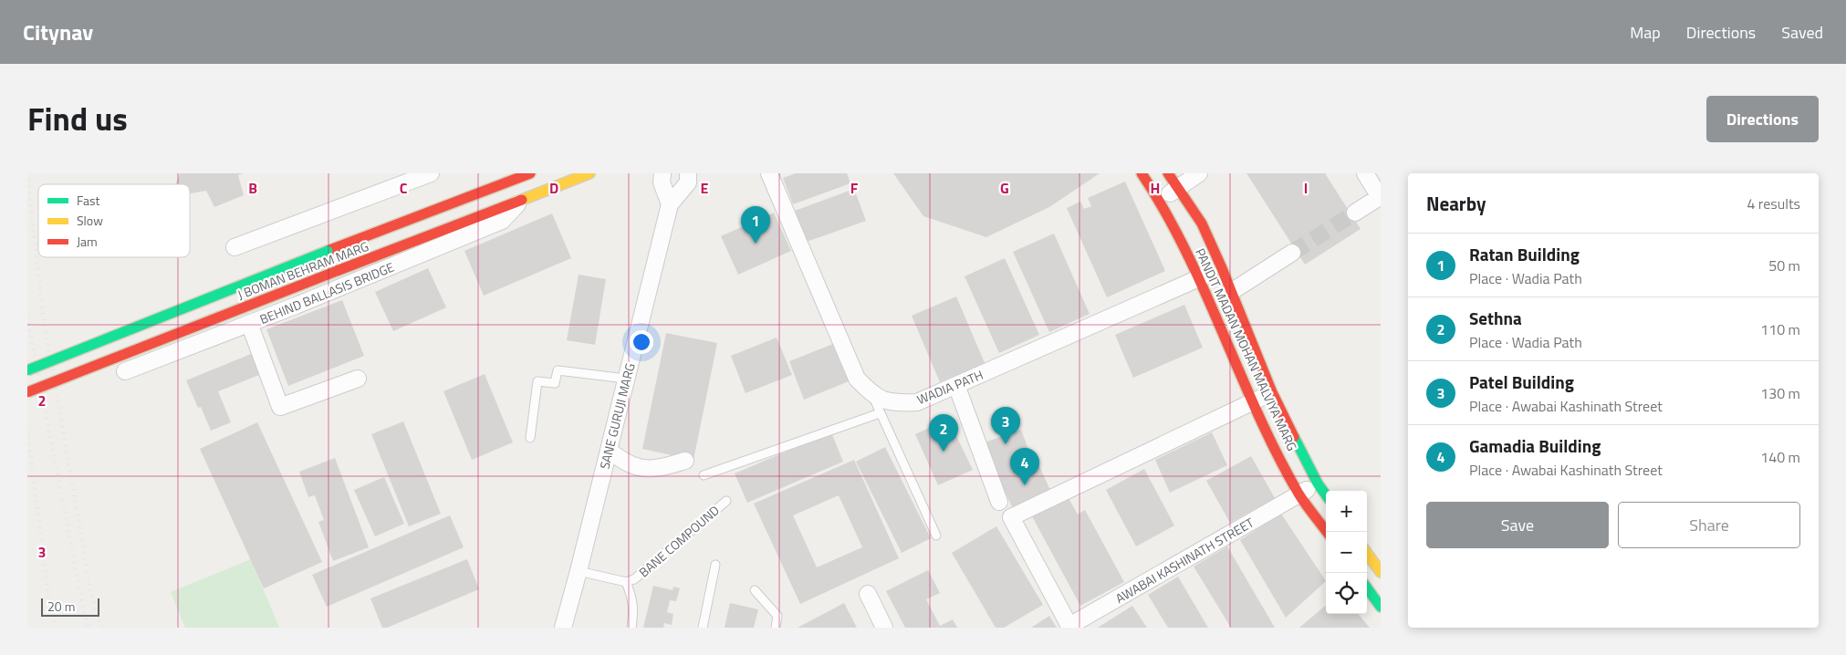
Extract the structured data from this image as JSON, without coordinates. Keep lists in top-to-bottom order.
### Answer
{
  "streets": {
    "main road": ["J BOMAN BEHRAM MARG", "PANDIT MADAN MOHAN MALVIYA MARG"],
    "street": [
      "BEHIND BALLASIS BRIDGE",
      "WADIA PATH",
      "SANE GURUJI MARG",
      "AWABAI KASHINATH STREET"
    ],
    "lane": ["BANE COMPOUND"]
  },
  "crossings": [
    ["J BOMAN BEHRAM MARG", "BEHIND BALLASIS BRIDGE"],
    ["PANDIT MADAN MOHAN MALVIYA MARG", "WADIA PATH"],
    ["PANDIT MADAN MOHAN MALVIYA MARG", "AWABAI KASHINATH STREET"],
    ["SANE GURUJI MARG", "BANE COMPOUND"]
  ],
  "legend": ["Fast", "Slow", "Jam"],
  "scale_bar": "20 m",
  "page": {
    "header": "Citynav",
    "nav": ["Map", "Directions", "Saved"],
    "title": "Find us",
    "buttons": [
      "Directions",
      ["Save", "Share"]
    ],
    "heading": ["Nearby", "4 results"],
    "pins": [
      "1",
      "3",
      "2",
      "4"
    ],
    "list": [
      {
        "mark": "1",
        "name": "Ratan Building",
        "note": "Place · Wadia Path",
        "value": "50 m"
      },
      {
        "mark": "2",
        "name": "Sethna",
        "note": "Place · Wadia Path",
        "value": "110 m"
      },
      {
        "mark": "3",
        "name": "Patel Building",
        "note": "Place · Awabai Kashinath Street",
        "value": "130 m"
      },
      {
        "mark": "4",
        "name": "Gamadia Building",
        "note": "Place · Awabai Kashinath Street",
        "value": "140 m"
      }
    ],
    "map_buttons": ["+", "−"],
    "scale": "20 m"
  },
  "grid": {
    "columns": [
      "B",
      "C",
      "D",
      "E",
      "F",
      "G",
      "H",
      "I"
    ],
    "rows": ["2", "3"]
  }
}
